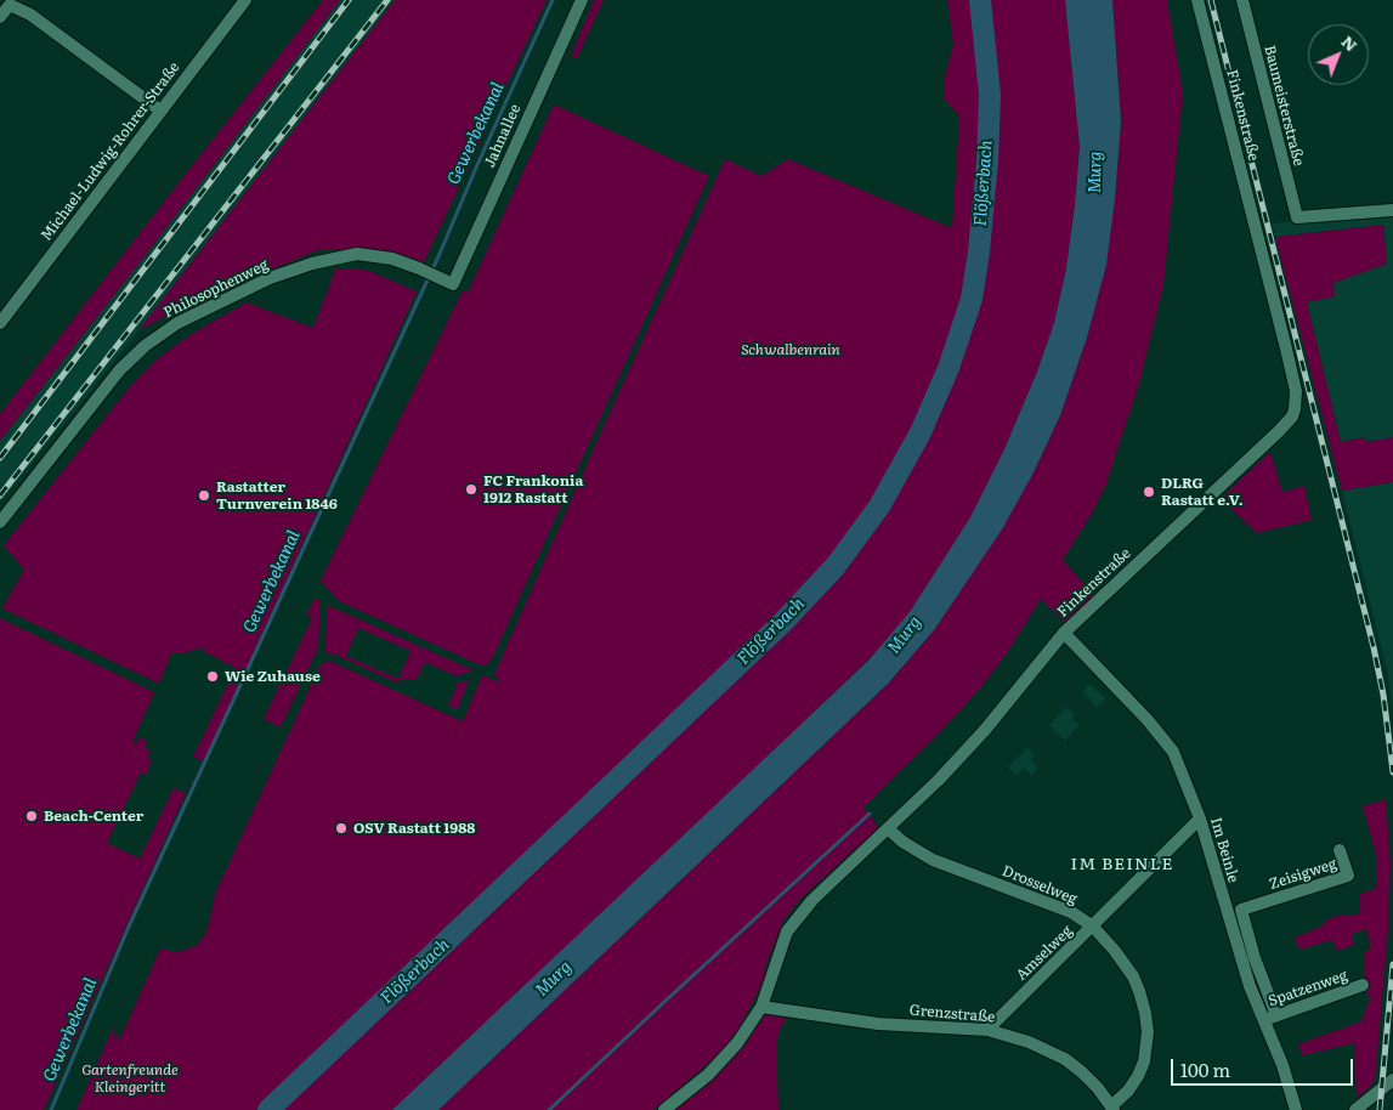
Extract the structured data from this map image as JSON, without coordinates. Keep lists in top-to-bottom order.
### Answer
{
  "streets": {
    "street": [
      "Baumeisterstraße",
      "Finkenstraße",
      "Jahnallee",
      "Michael-Ludwig-Rohrer-Straße",
      "Philosophenweg",
      "Im Beinle",
      "Zeisigweg",
      "Drosselweg",
      "Amselweg",
      "Spatzenweg",
      "Grenzstraße"
    ]
  },
  "crossings": [
    ["Finkenstraße", "Im Beinle"],
    ["Finkenstraße", "Drosselweg"],
    ["Finkenstraße", "Grenzstraße"],
    ["Jahnallee", "Philosophenweg"],
    ["Im Beinle", "Amselweg"],
    ["Im Beinle", "Spatzenweg"],
    ["Zeisigweg", "Spatzenweg"],
    ["Drosselweg", "Amselweg"],
    ["Drosselweg", "Grenzstraße"],
    ["Amselweg", "Grenzstraße"]
  ],
  "districts": ["IM BEINLE"],
  "water": ["Gewerbekanal", "Murg", "Flößerbach"],
  "parks": ["Schwalbenrain", "Gartenfreunde Kleingeritt"],
  "places": [
    "FC Frankonia 1912 Rastatt",
    "DLRG Rastatt e.V.",
    "Rastatter Turnverein 1846",
    "Wie Zuhause",
    "Beach-Center",
    "OSV Rastatt 1988"
  ],
  "scale_bar": "100 m",
  "north": "top right"
}
